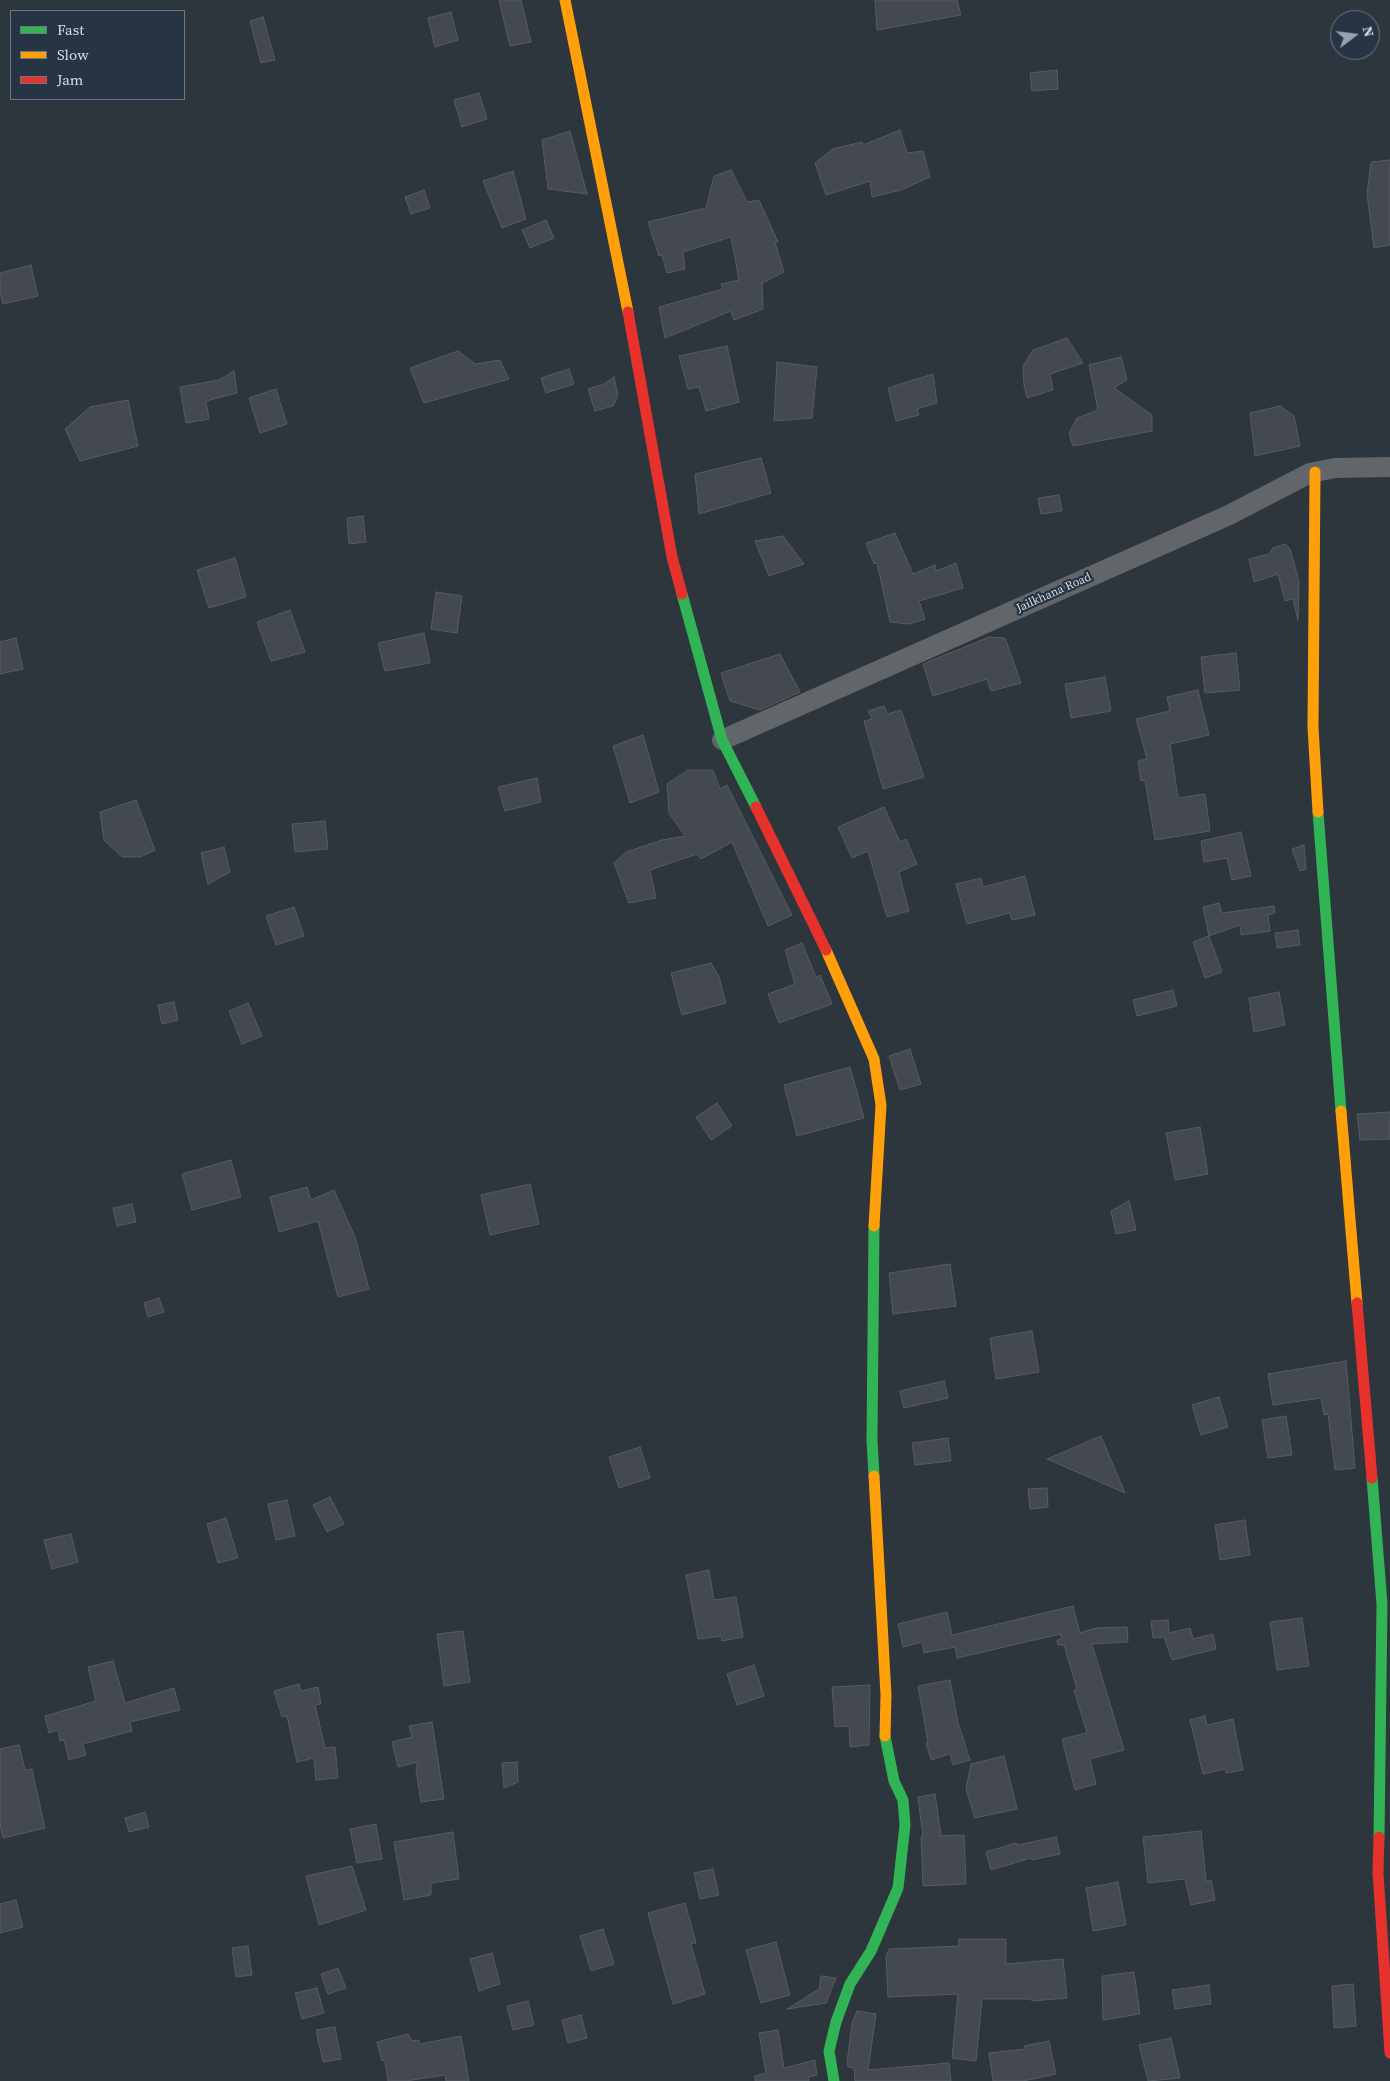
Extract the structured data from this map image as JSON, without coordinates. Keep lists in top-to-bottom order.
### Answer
{
  "streets": {
    "street": ["Jailkhana Road"]
  },
  "legend": ["Fast", "Slow", "Jam"],
  "north": "right"
}
